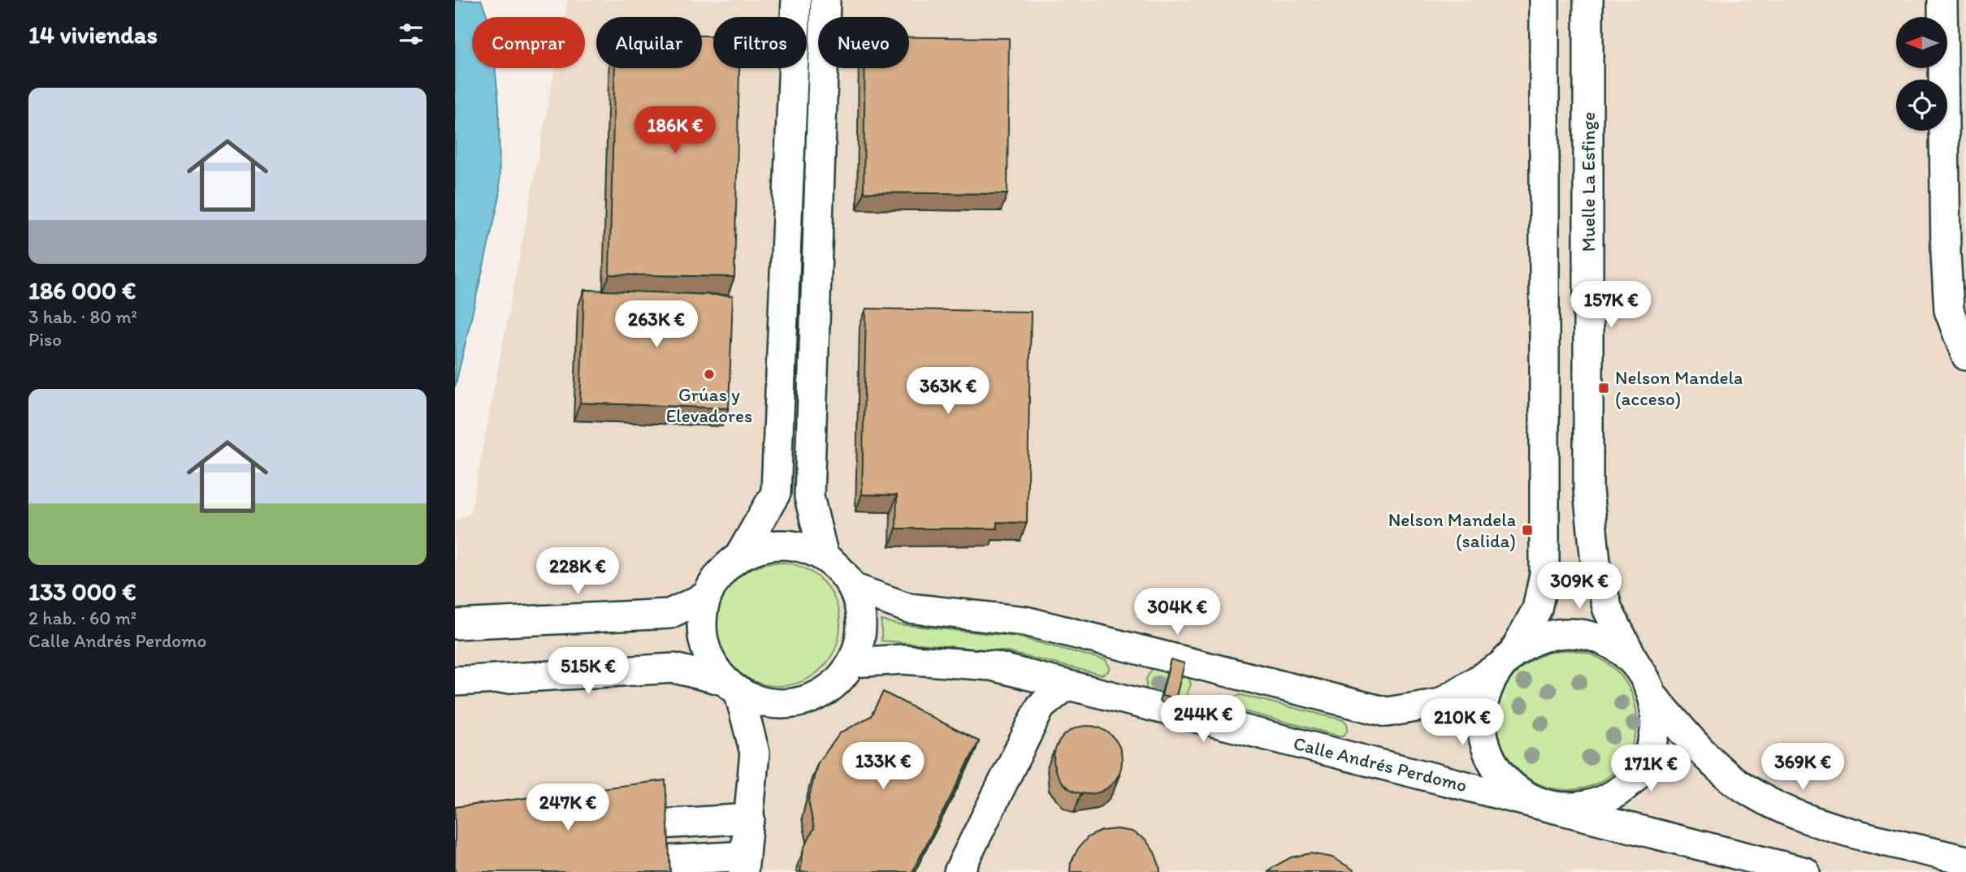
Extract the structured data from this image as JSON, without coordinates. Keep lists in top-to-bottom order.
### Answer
{
  "streets": {
    "street": ["Muelle La Esfinge", "Calle Andrés Perdomo"]
  },
  "crossings": [
    ["Muelle La Esfinge", "Calle Andrés Perdomo"]
  ],
  "places": {
    "other": ["Grúas y Elevadores"],
    "transit": ["Nelson Mandela (acceso)", "Nelson Mandela (salida)"]
  },
  "north": "left",
  "page": {
    "heading": "14 viviendas",
    "chip": [
      "Comprar",
      "Alquilar",
      "Filtros",
      "Nuevo"
    ],
    "list": [
      {
        "name": "186 000 €",
        "note": "3 hab. · 80 m² · Piso"
      },
      {
        "name": "133 000 €",
        "note": "2 hab. · 60 m² · Calle Andrés Perdomo"
      }
    ],
    "price": [
      "186K €",
      "157K €",
      "263K €",
      "363K €",
      "228K €",
      "309K €",
      "304K €",
      "515K €",
      "244K €",
      "210K €",
      "133K €",
      "369K €",
      "171K €",
      "247K €"
    ]
  }
}
